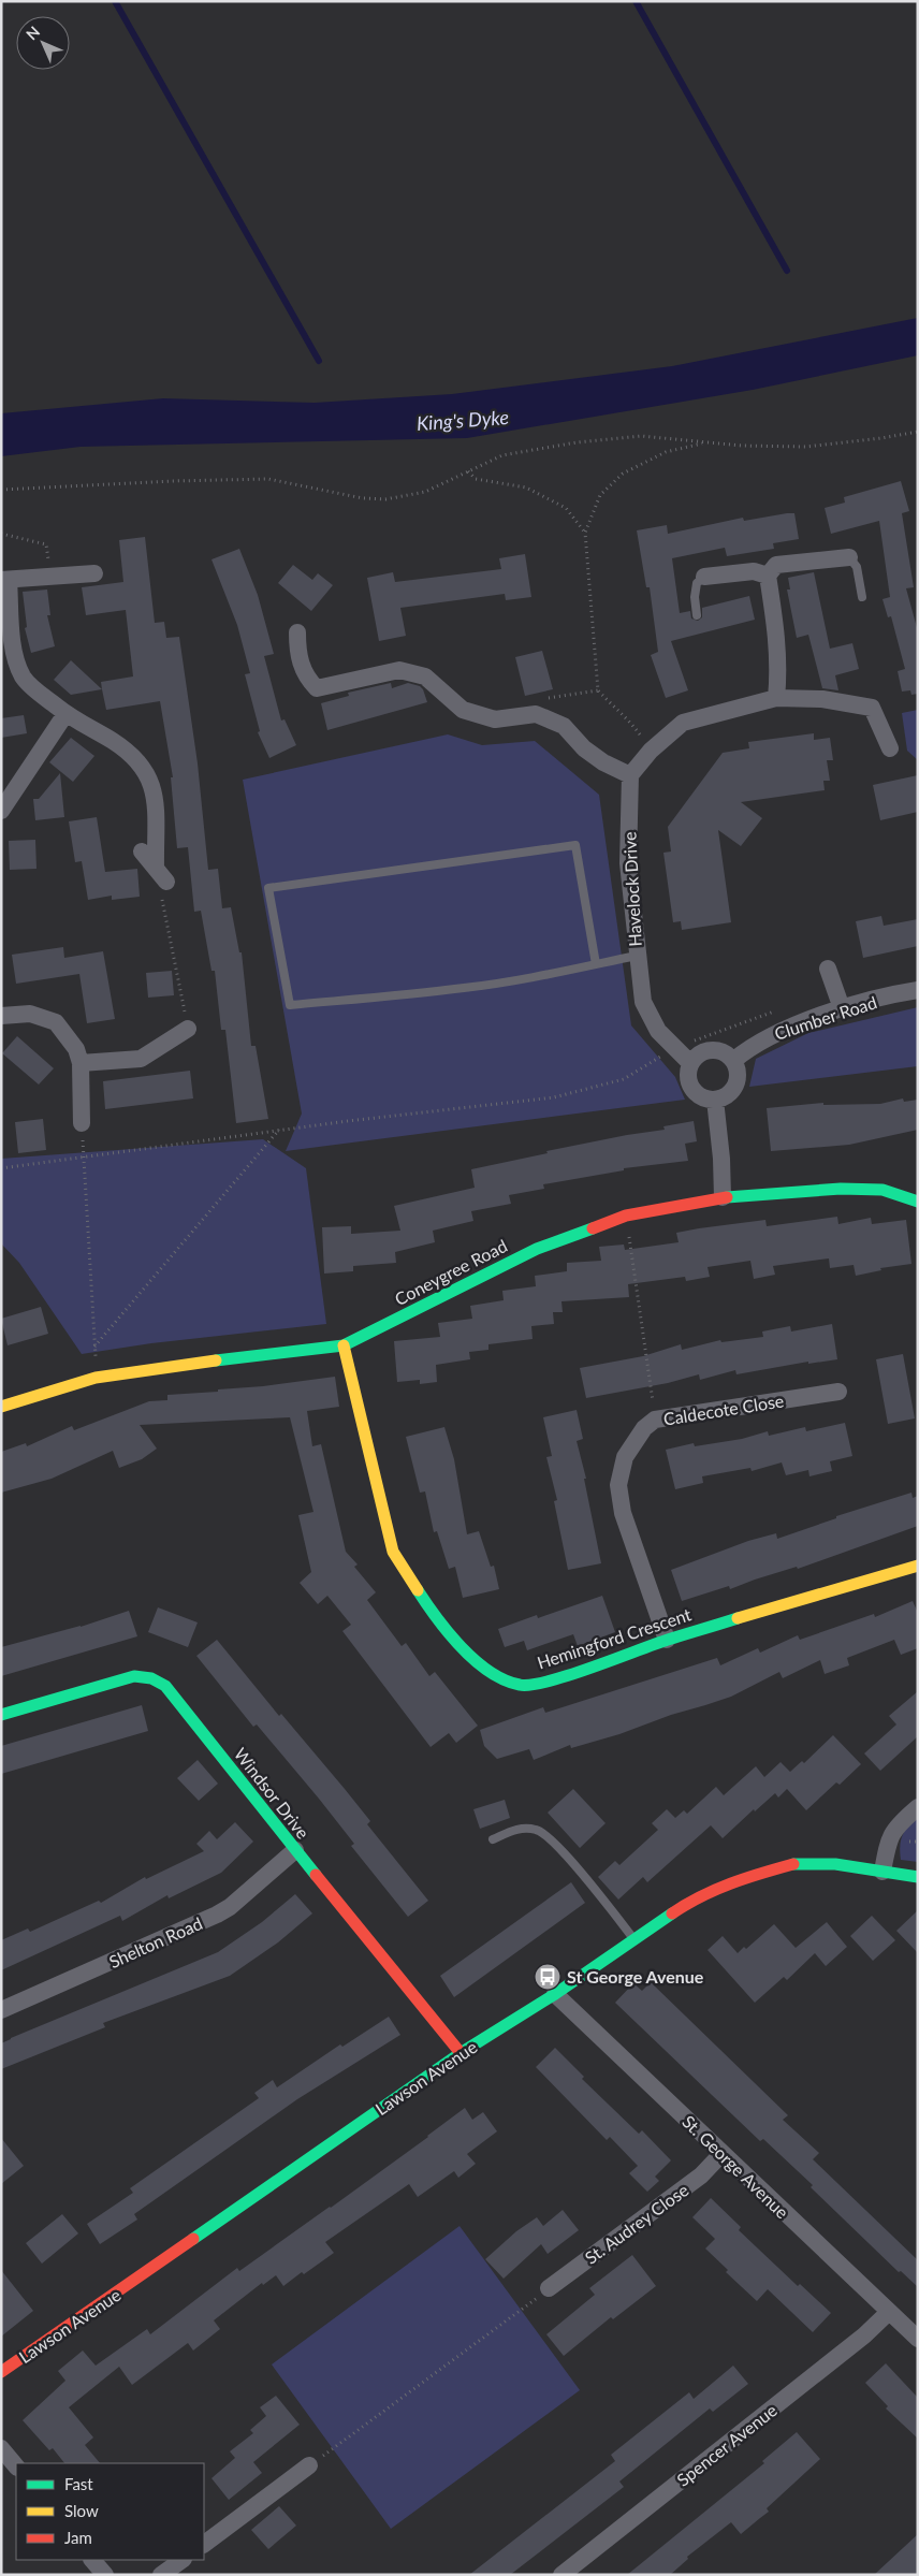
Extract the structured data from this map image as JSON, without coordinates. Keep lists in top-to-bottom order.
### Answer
{
  "streets": {
    "street": [
      "Havelock Drive",
      "Clumber Road",
      "Coneygree Road",
      "Caldecote Close",
      "Hemingford Crescent",
      "Windsor Drive",
      "Shelton Road",
      "Lawson Avenue",
      "St. George Avenue",
      "St. Audrey Close",
      "Spencer Avenue"
    ]
  },
  "crossings": [
    ["Havelock Drive", "Clumber Road"],
    ["Coneygree Road", "Hemingford Crescent"],
    ["Caldecote Close", "Hemingford Crescent"],
    ["Windsor Drive", "Shelton Road"],
    ["Windsor Drive", "Lawson Avenue"],
    ["Lawson Avenue", "St. George Avenue"],
    ["St. George Avenue", "St. Audrey Close"],
    ["St. George Avenue", "Spencer Avenue"]
  ],
  "water": ["King's Dyke"],
  "places": {
    "bus stop": ["St George Avenue"]
  },
  "legend": ["Fast", "Slow", "Jam"],
  "north": "top left"
}
